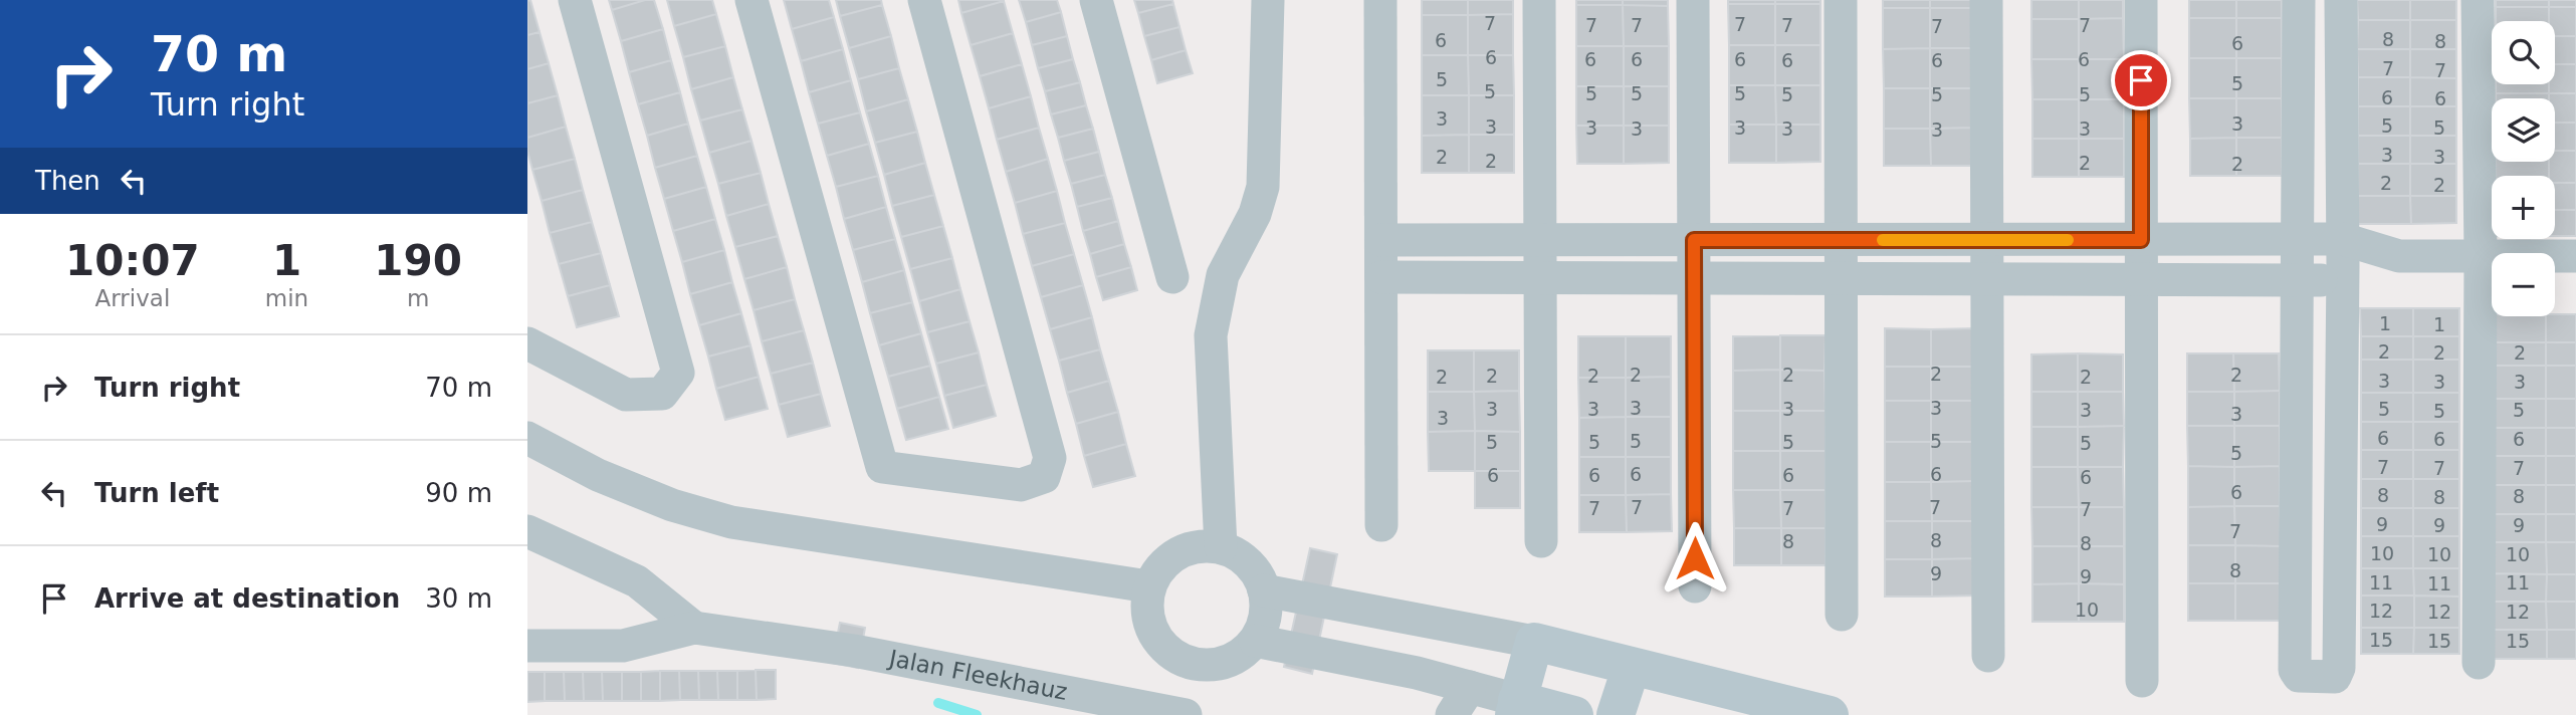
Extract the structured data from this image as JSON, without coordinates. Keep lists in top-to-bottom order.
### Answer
{
  "streets": {
    "street": ["Jalan Fleekhauz"]
  },
  "house_numbers": [
    "7",
    "7",
    "7",
    "7",
    "7",
    "7",
    "7",
    "8",
    "6",
    "8",
    "6",
    "6",
    "6",
    "6",
    "6",
    "6",
    "6",
    "6",
    "7",
    "7",
    "5",
    "5",
    "5",
    "5",
    "5",
    "5",
    "5",
    "5",
    "5",
    "6",
    "6",
    "3",
    "3",
    "5",
    "3",
    "3",
    "3",
    "5",
    "3",
    "3",
    "3",
    "3",
    "3",
    "2",
    "3",
    "2",
    "2",
    "2",
    "2",
    "2",
    "1",
    "1",
    "2",
    "2",
    "2",
    "2",
    "2",
    "2",
    "2",
    "2",
    "2",
    "2",
    "2",
    "3",
    "3",
    "3",
    "3",
    "3",
    "3",
    "3",
    "3",
    "5",
    "3",
    "5",
    "5",
    "3",
    "3",
    "6",
    "6",
    "6",
    "5",
    "5",
    "5",
    "5",
    "5",
    "5",
    "5",
    "7",
    "7",
    "7",
    "6",
    "6",
    "6",
    "6",
    "6",
    "6",
    "6",
    "8",
    "8",
    "8",
    "7",
    "7",
    "7",
    "7",
    "7",
    "9",
    "9",
    "9",
    "7",
    "8",
    "8",
    "8",
    "10",
    "10",
    "10",
    "8",
    "9",
    "9",
    "11",
    "11",
    "11",
    "10",
    "12",
    "12",
    "12",
    "15",
    "15",
    "15"
  ],
  "page": {
    "turn": ["70 m", "Turn right"],
    "map_buttons": ["+", "−"],
    "then": "Then",
    "eta": [
      "10:07",
      "Arrival",
      "1",
      "min",
      "190",
      "m"
    ],
    "list": [
      {
        "name": "Turn right",
        "value": "70 m"
      },
      {
        "name": "Turn left",
        "value": "90 m"
      },
      {
        "name": "Arrive at destination",
        "value": "30 m"
      }
    ]
  }
}
